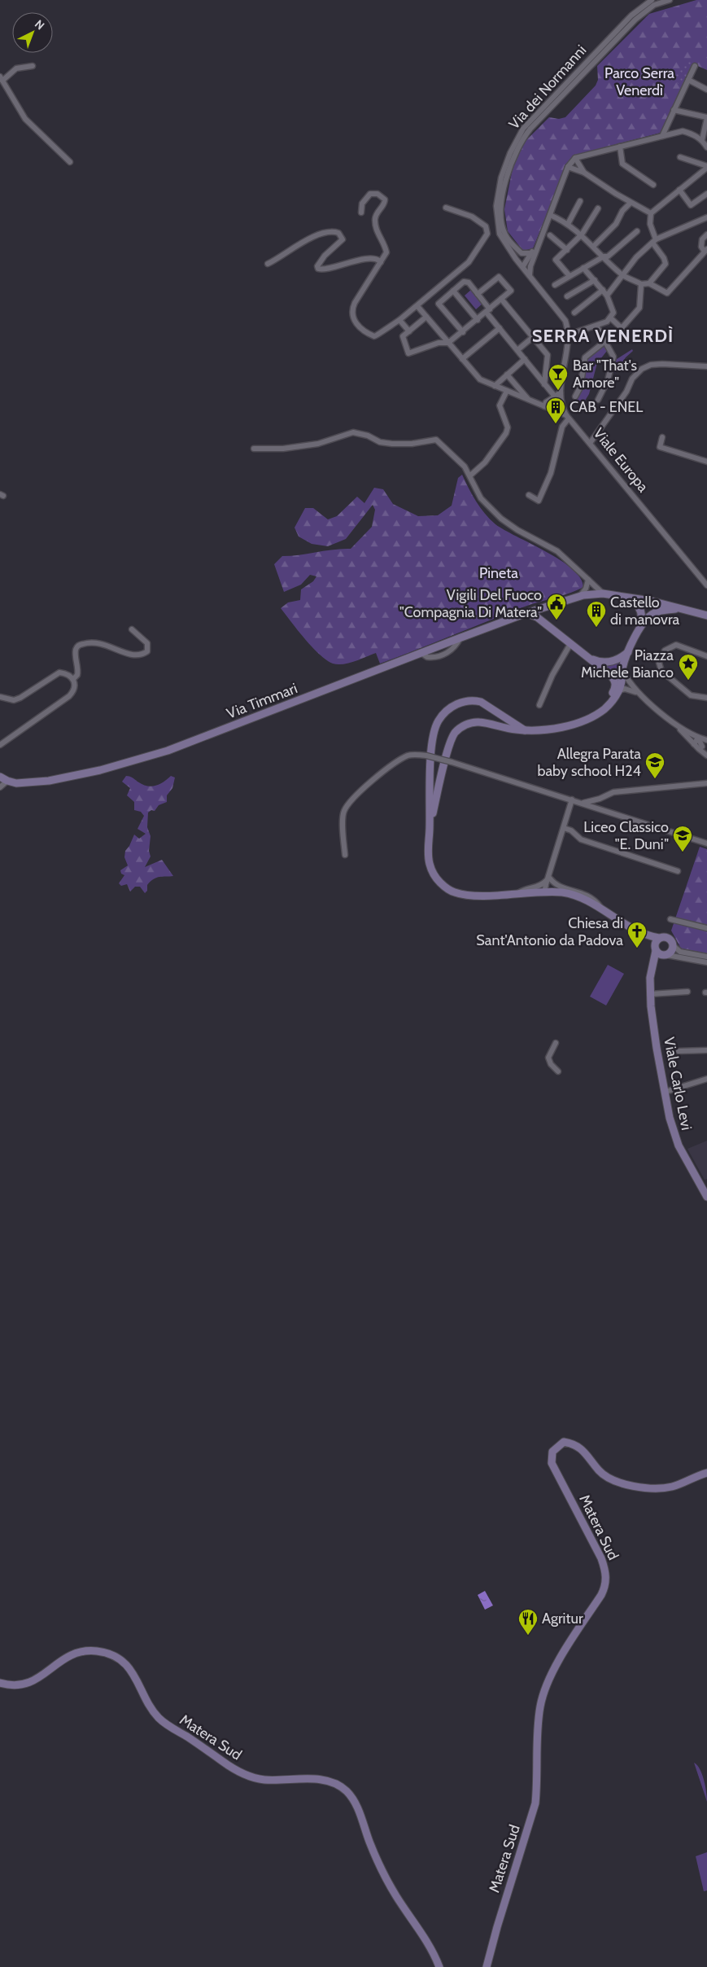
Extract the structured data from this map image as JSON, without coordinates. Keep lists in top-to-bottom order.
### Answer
{
  "streets": {
    "main road": ["Via Timmari", "Viale Carlo Levi", "Matera Sud"],
    "street": ["Via dei Normanni", "Viale Europa"]
  },
  "crossings": [
    ["Via dei Normanni", "Viale Europa"]
  ],
  "districts": ["SERRA VENERDÌ"],
  "parks": ["Parco Serra Venerdì", "Pineta"],
  "places": {
    "bar": ["Bar \"That's Amore\""],
    "building": ["CAB - ENEL", "Castello di manovra"],
    "public building": ["Vigili Del Fuoco \"Compagnia Di Matera\""],
    "place": ["Piazza Michele Bianco"],
    "school or university": ["Allegra Parata baby school H24", "Liceo Classico \"E. Duni\""],
    "church": ["Chiesa di Sant'Antonio da Padova"],
    "restaurant": ["Agritur"]
  },
  "north": "top right"
}
